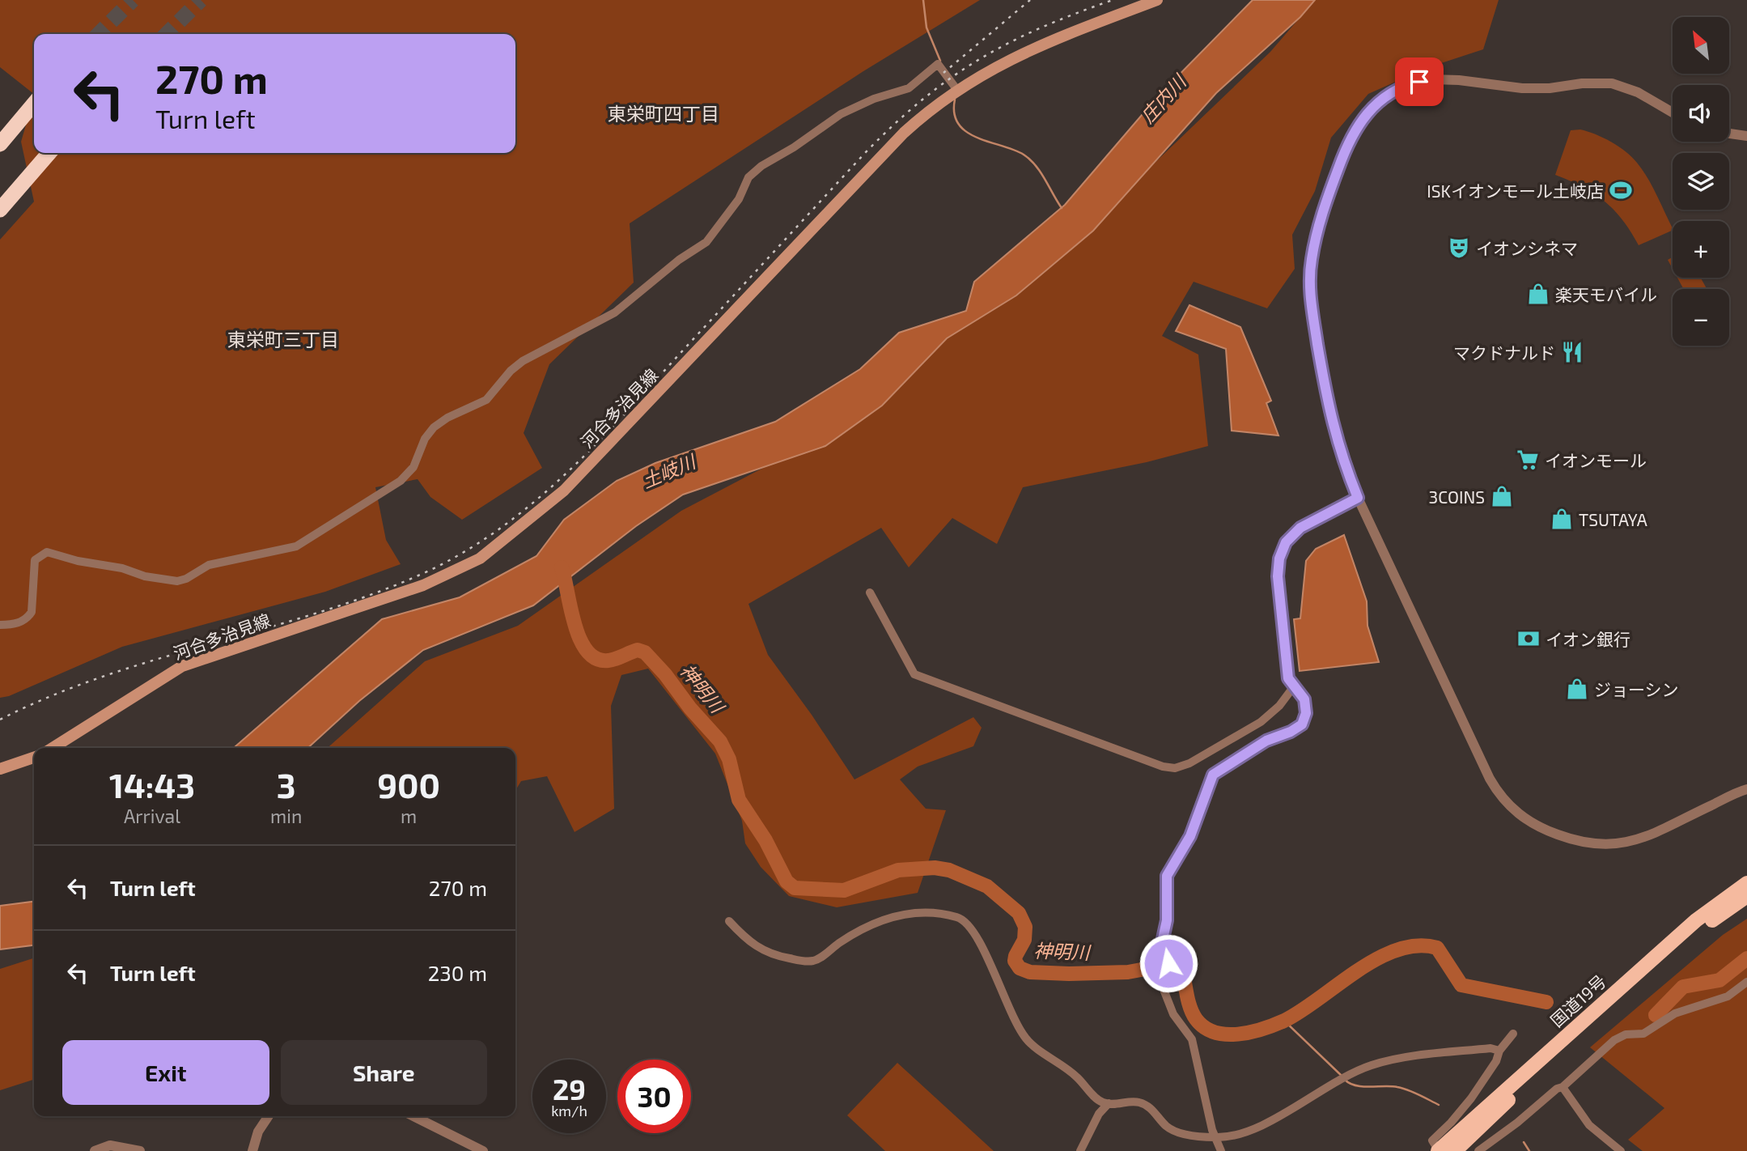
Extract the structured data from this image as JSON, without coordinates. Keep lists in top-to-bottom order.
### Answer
{
  "streets": {
    "highway": ["国道19号"],
    "main road": ["河合多治見線"]
  },
  "districts": ["東栄町四丁目", "東栄町三丁目"],
  "water": ["庄内川", "土岐川", "神明川"],
  "places": {
    "sports": ["ISKイオンモール土岐店"],
    "theatre": ["イオンシネマ"],
    "shop": [
      "楽天モバイル",
      "3COINS",
      "TSUTAYA",
      "ジョーシン"
    ],
    "restaurant": ["マクドナルド"],
    "supermarket": ["イオンモール"],
    "bank": ["イオン銀行"]
  },
  "north": "top left",
  "page": {
    "map_buttons": ["+", "−"],
    "turn": ["270 m", "Turn left"],
    "eta": [
      "14:43",
      "Arrival",
      "3",
      "min",
      "900",
      "m"
    ],
    "list": [
      {
        "name": "Turn left",
        "value": "270 m"
      },
      {
        "name": "Turn left",
        "value": "230 m"
      }
    ],
    "buttons": ["Exit", "Share"],
    "speed": "29 km/h",
    "limit": "30"
  }
}
